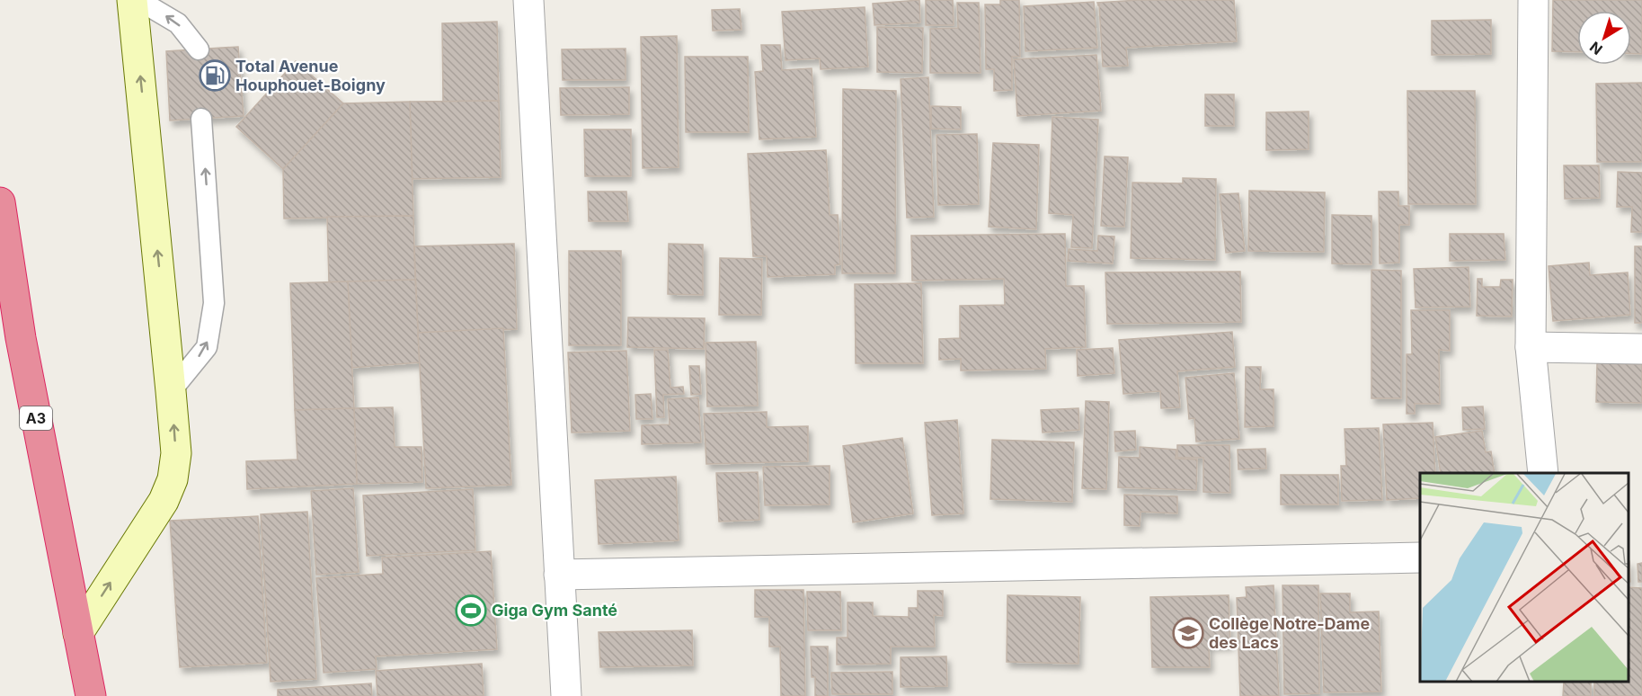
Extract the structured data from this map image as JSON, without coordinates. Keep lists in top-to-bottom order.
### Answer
{
  "streets": {
    "highway": ["A3"]
  },
  "places": {
    "fuel station": ["Total Avenue Houphouet-Boigny"],
    "sports": ["Giga Gym Santé"],
    "school or university": ["Collège Notre-Dame des Lacs"]
  },
  "north": "bottom left"
}
